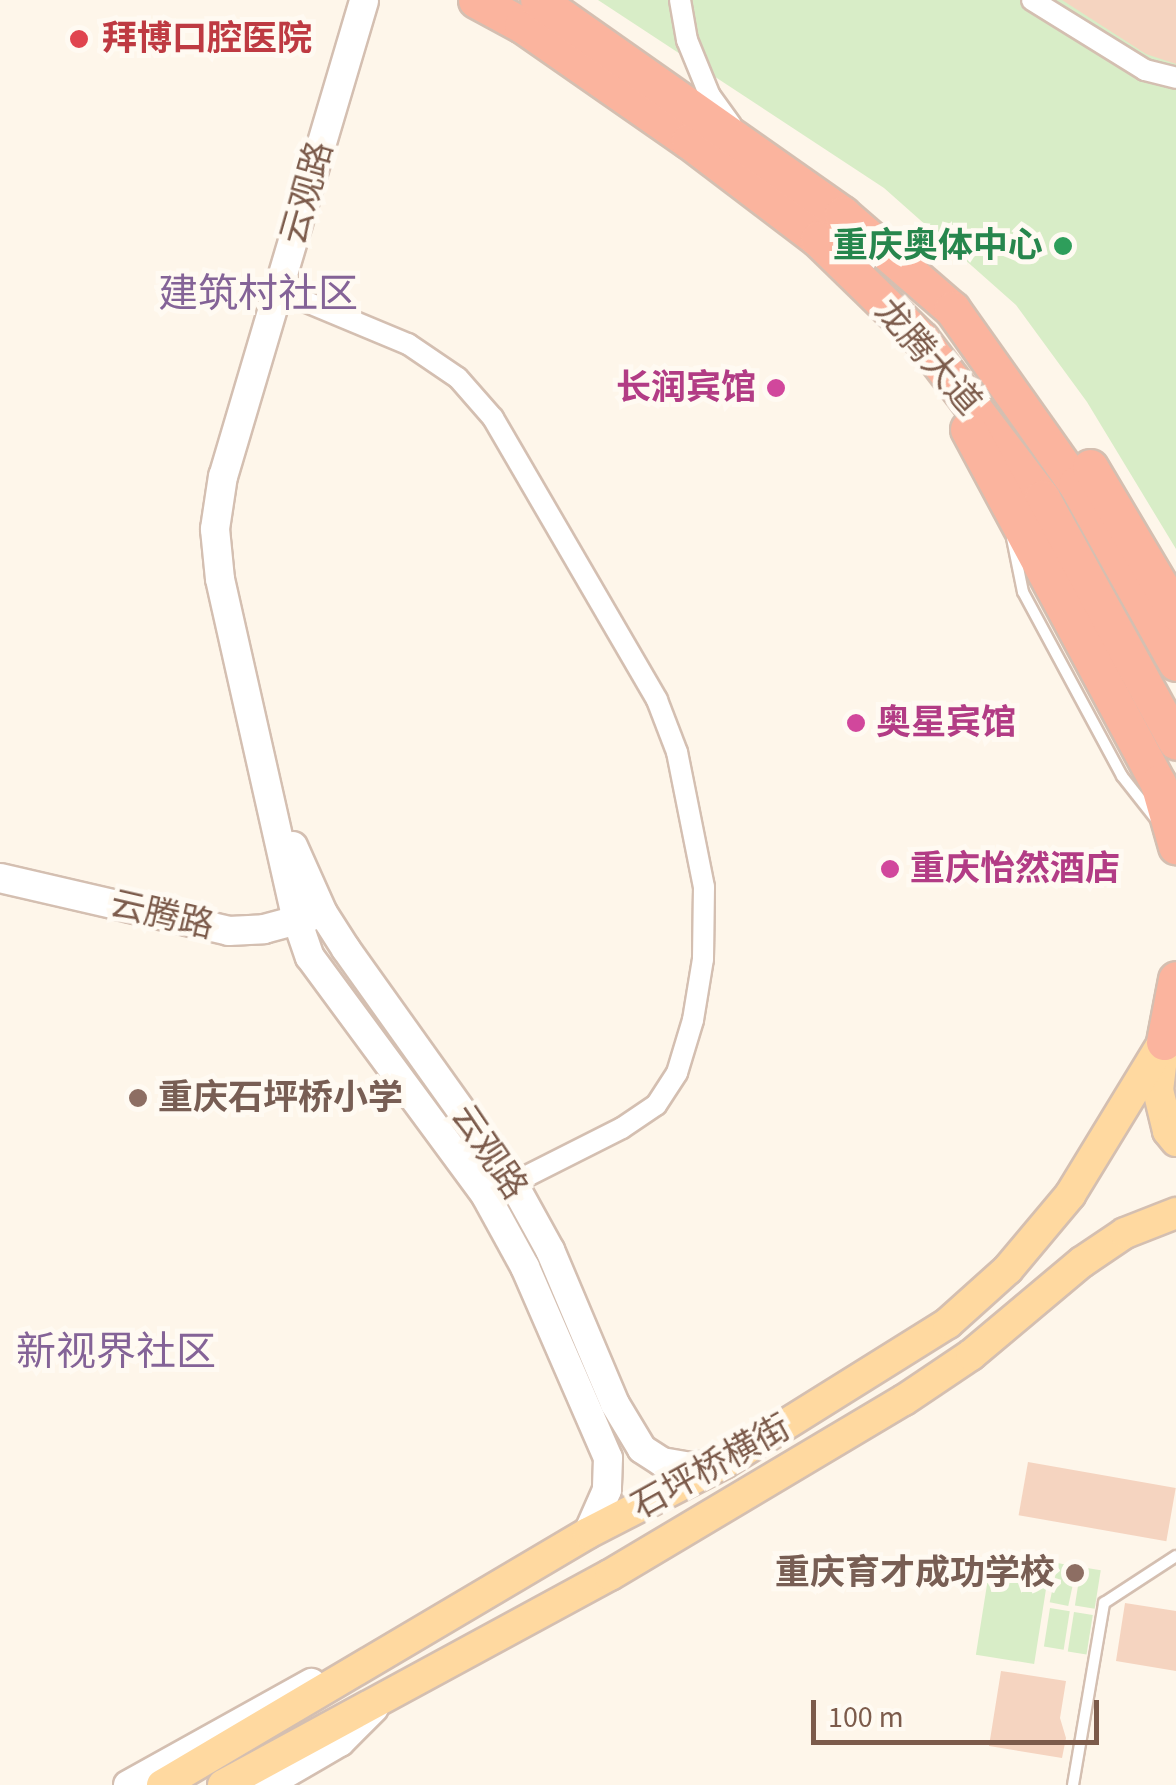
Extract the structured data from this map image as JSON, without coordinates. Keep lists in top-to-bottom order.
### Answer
{
  "streets": {
    "highway": ["龙腾大道"],
    "main road": ["石坪桥横街"],
    "street": ["云观路", "云腾路"]
  },
  "crossings": [
    ["云观路", "云腾路"]
  ],
  "districts": ["建筑村社区", "新视界社区"],
  "places": [
    "拜博口腔医院",
    "重庆奥体中心",
    "长润宾馆",
    "奥星宾馆",
    "重庆怡然酒店",
    "重庆石坪桥小学",
    "重庆育才成功学校"
  ],
  "scale_bar": "100 m"
}
